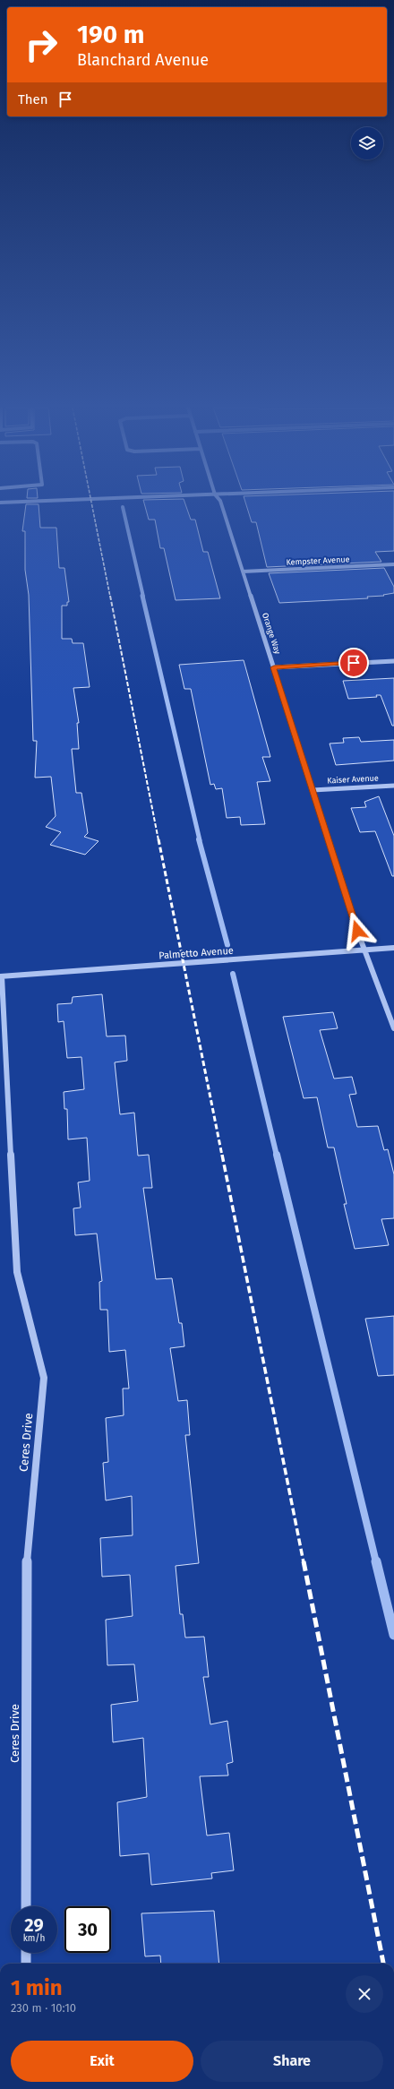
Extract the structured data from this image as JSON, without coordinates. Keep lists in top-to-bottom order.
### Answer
{
  "streets": {
    "street": [
      "Kempster Avenue",
      "Orange Way",
      "Kaiser Avenue",
      "Palmetto Avenue",
      "Ceres Drive"
    ]
  },
  "crossings": [
    ["Kempster Avenue", "Orange Way"],
    ["Orange Way", "Kaiser Avenue"],
    ["Orange Way", "Palmetto Avenue"],
    ["Palmetto Avenue", "Ceres Drive"]
  ],
  "page": {
    "turn": ["190 m", "Blanchard Avenue"],
    "then": "Then",
    "speed": "29 km/h",
    "limit": "30",
    "heading": ["1 min", "230 m · 10:10"],
    "buttons": ["Exit", "Share"]
  }
}
